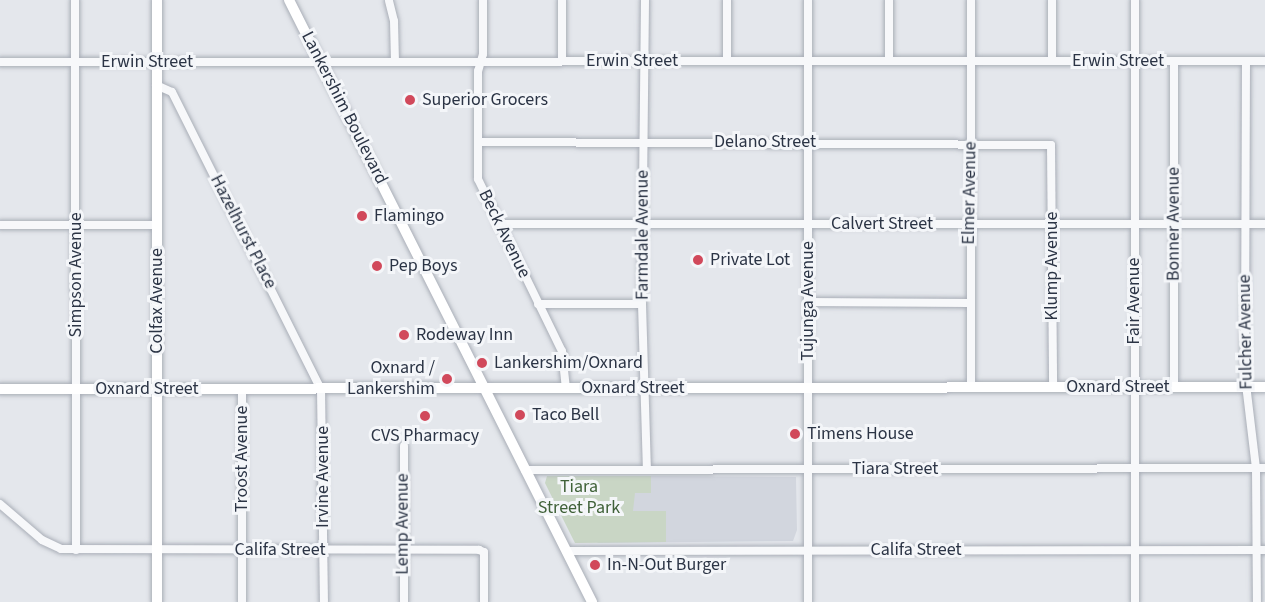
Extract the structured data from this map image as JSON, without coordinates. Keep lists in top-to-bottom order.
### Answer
{
  "streets": {
    "main road": ["Lankershim Boulevard", "Colfax Avenue", "Oxnard Street"],
    "street": [
      "Erwin Street",
      "Delano Street",
      "Elmer Avenue",
      "Calvert Street",
      "Bonner Avenue",
      "Hazelhurst Place",
      "Beck Avenue",
      "Farmdale Avenue",
      "Klump Avenue",
      "Simpson Avenue",
      "Tujunga Avenue",
      "Fair Avenue",
      "Fulcher Avenue",
      "Troost Avenue",
      "Tiara Street",
      "Irvine Avenue",
      "Lemp Avenue",
      "Califa Street"
    ]
  },
  "crossings": [
    ["Erwin Street", "Lankershim Boulevard"],
    ["Erwin Street", "Elmer Avenue"],
    ["Erwin Street", "Bonner Avenue"],
    ["Erwin Street", "Beck Avenue"],
    ["Erwin Street", "Farmdale Avenue"],
    ["Erwin Street", "Simpson Avenue"],
    ["Erwin Street", "Colfax Avenue"],
    ["Erwin Street", "Tujunga Avenue"],
    ["Erwin Street", "Fair Avenue"],
    ["Erwin Street", "Fulcher Avenue"],
    ["Lankershim Boulevard", "Oxnard Street"],
    ["Lankershim Boulevard", "Tiara Street"],
    ["Lankershim Boulevard", "Califa Street"],
    ["Delano Street", "Elmer Avenue"],
    ["Delano Street", "Beck Avenue"],
    ["Delano Street", "Farmdale Avenue"],
    ["Delano Street", "Klump Avenue"],
    ["Delano Street", "Tujunga Avenue"],
    ["Elmer Avenue", "Calvert Street"],
    ["Elmer Avenue", "Oxnard Street"],
    ["Calvert Street", "Bonner Avenue"],
    ["Calvert Street", "Beck Avenue"],
    ["Calvert Street", "Farmdale Avenue"],
    ["Calvert Street", "Klump Avenue"],
    ["Calvert Street", "Tujunga Avenue"],
    ["Calvert Street", "Fair Avenue"],
    ["Calvert Street", "Fulcher Avenue"],
    ["Bonner Avenue", "Oxnard Street"],
    ["Hazelhurst Place", "Colfax Avenue"],
    ["Hazelhurst Place", "Oxnard Street"],
    ["Hazelhurst Place", "Irvine Avenue"],
    ["Beck Avenue", "Oxnard Street"],
    ["Farmdale Avenue", "Oxnard Street"],
    ["Farmdale Avenue", "Tiara Street"],
    ["Klump Avenue", "Oxnard Street"],
    ["Simpson Avenue", "Oxnard Street"],
    ["Simpson Avenue", "Califa Street"],
    ["Colfax Avenue", "Oxnard Street"],
    ["Colfax Avenue", "Califa Street"],
    ["Tujunga Avenue", "Oxnard Street"],
    ["Tujunga Avenue", "Tiara Street"],
    ["Tujunga Avenue", "Califa Street"],
    ["Fair Avenue", "Oxnard Street"],
    ["Fair Avenue", "Tiara Street"],
    ["Fair Avenue", "Califa Street"],
    ["Fulcher Avenue", "Oxnard Street"],
    ["Fulcher Avenue", "Tiara Street"],
    ["Fulcher Avenue", "Califa Street"],
    ["Oxnard Street", "Troost Avenue"],
    ["Oxnard Street", "Irvine Avenue"],
    ["Troost Avenue", "Califa Street"],
    ["Irvine Avenue", "Califa Street"],
    ["Lemp Avenue", "Califa Street"]
  ],
  "parks": ["Tiara Street Park"],
  "places": [
    "Superior Grocers",
    "Flamingo",
    "Private Lot",
    "Pep Boys",
    "Rodeway Inn",
    "Lankershim/Oxnard",
    "Oxnard / Lankershim",
    "Taco Bell",
    "CVS Pharmacy",
    "Timens House",
    "In-N-Out Burger"
  ]
}
